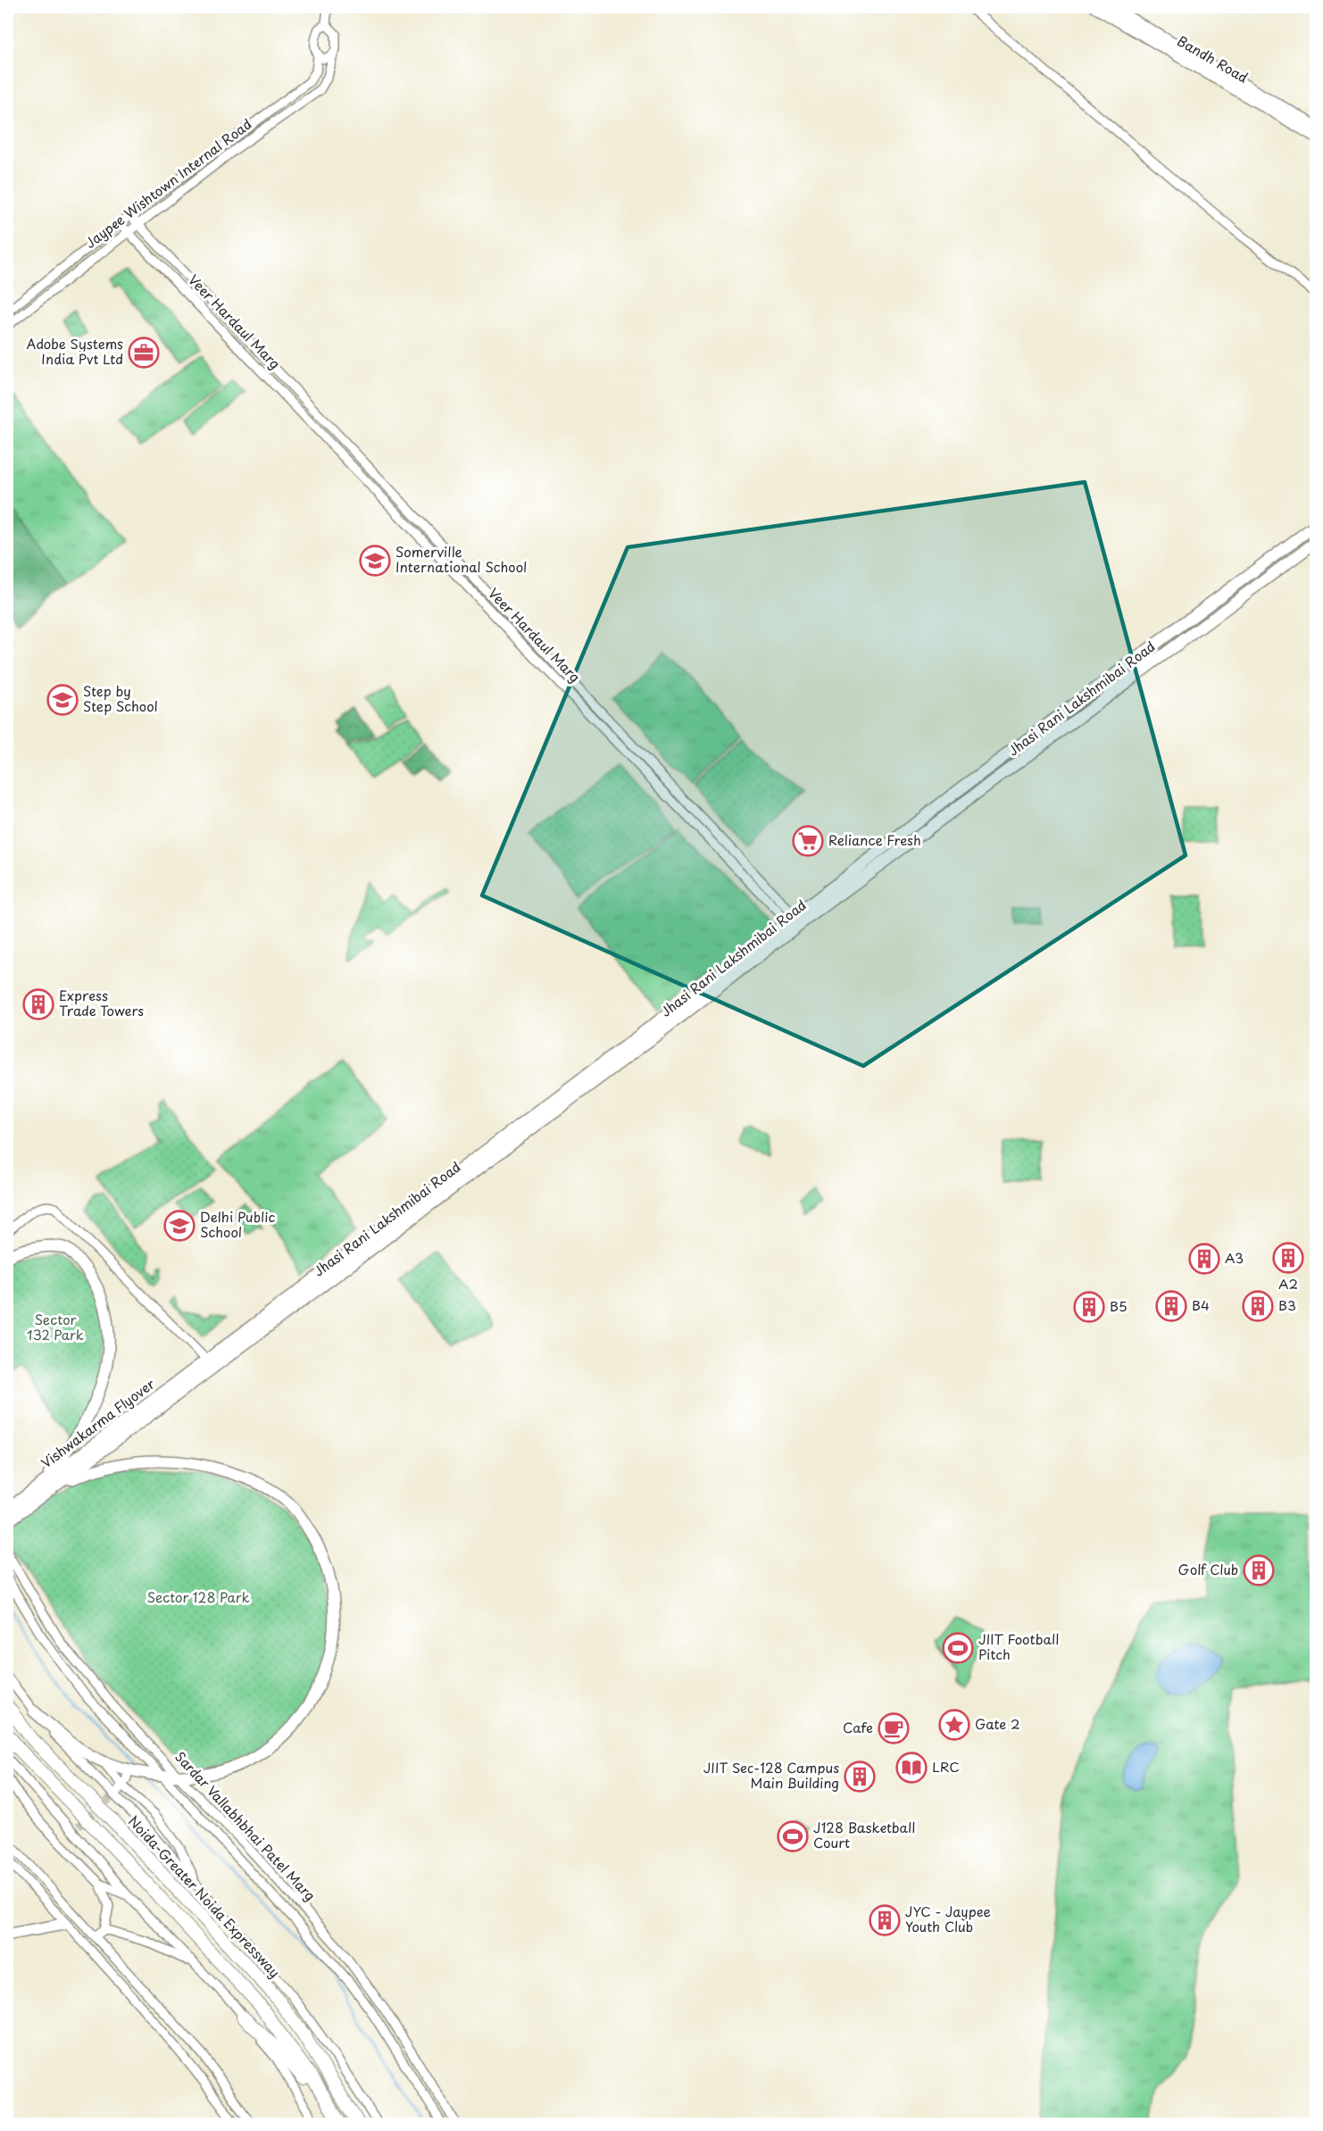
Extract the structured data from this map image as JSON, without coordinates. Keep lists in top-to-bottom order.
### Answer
{
  "streets": {
    "highway": ["Noida-Greater Noida Expressway"],
    "main road": ["Bandh Road", "Jhasi Rani Lakshmibai Road", "Vishwakarma Flyover"],
    "street": ["Jaypee Wishtown Internal Road", "Veer Hardaul Marg", "Sardar Vallabhbhai Patel Marg"]
  },
  "crossings": [
    ["Jaypee Wishtown Internal Road", "Veer Hardaul Marg"],
    ["Veer Hardaul Marg", "Jhasi Rani Lakshmibai Road"],
    ["Jhasi Rani Lakshmibai Road", "Vishwakarma Flyover"]
  ],
  "parks": ["Sector 132 Park", "Sector 128 Park"],
  "places": {
    "office": ["Adobe Systems India Pvt Ltd"],
    "school or university": ["Somerville International School", "Step by Step School", "Delhi Public School"],
    "supermarket": ["Reliance Fresh"],
    "building": [
      "Express Trade Towers",
      "A2",
      "A3",
      "B4",
      "B3",
      "B5",
      "Golf Club",
      "JIIT Sec-128 Campus Main Building",
      "JYC - Jaypee Youth Club"
    ],
    "sports": ["JIIT Football Pitch", "J128 Basketball Court"],
    "place": ["Gate 2"],
    "cafe": ["Cafe"],
    "library": ["LRC"]
  }
}
